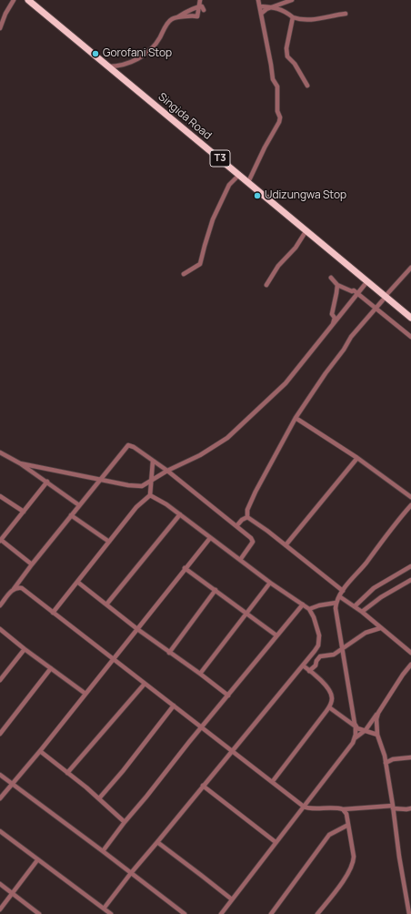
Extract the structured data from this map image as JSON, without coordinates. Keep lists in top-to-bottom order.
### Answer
{
  "streets": {
    "highway": ["Singida Road", "T3"]
  },
  "places": ["Gorofani Stop", "Udizungwa Stop"]
}
